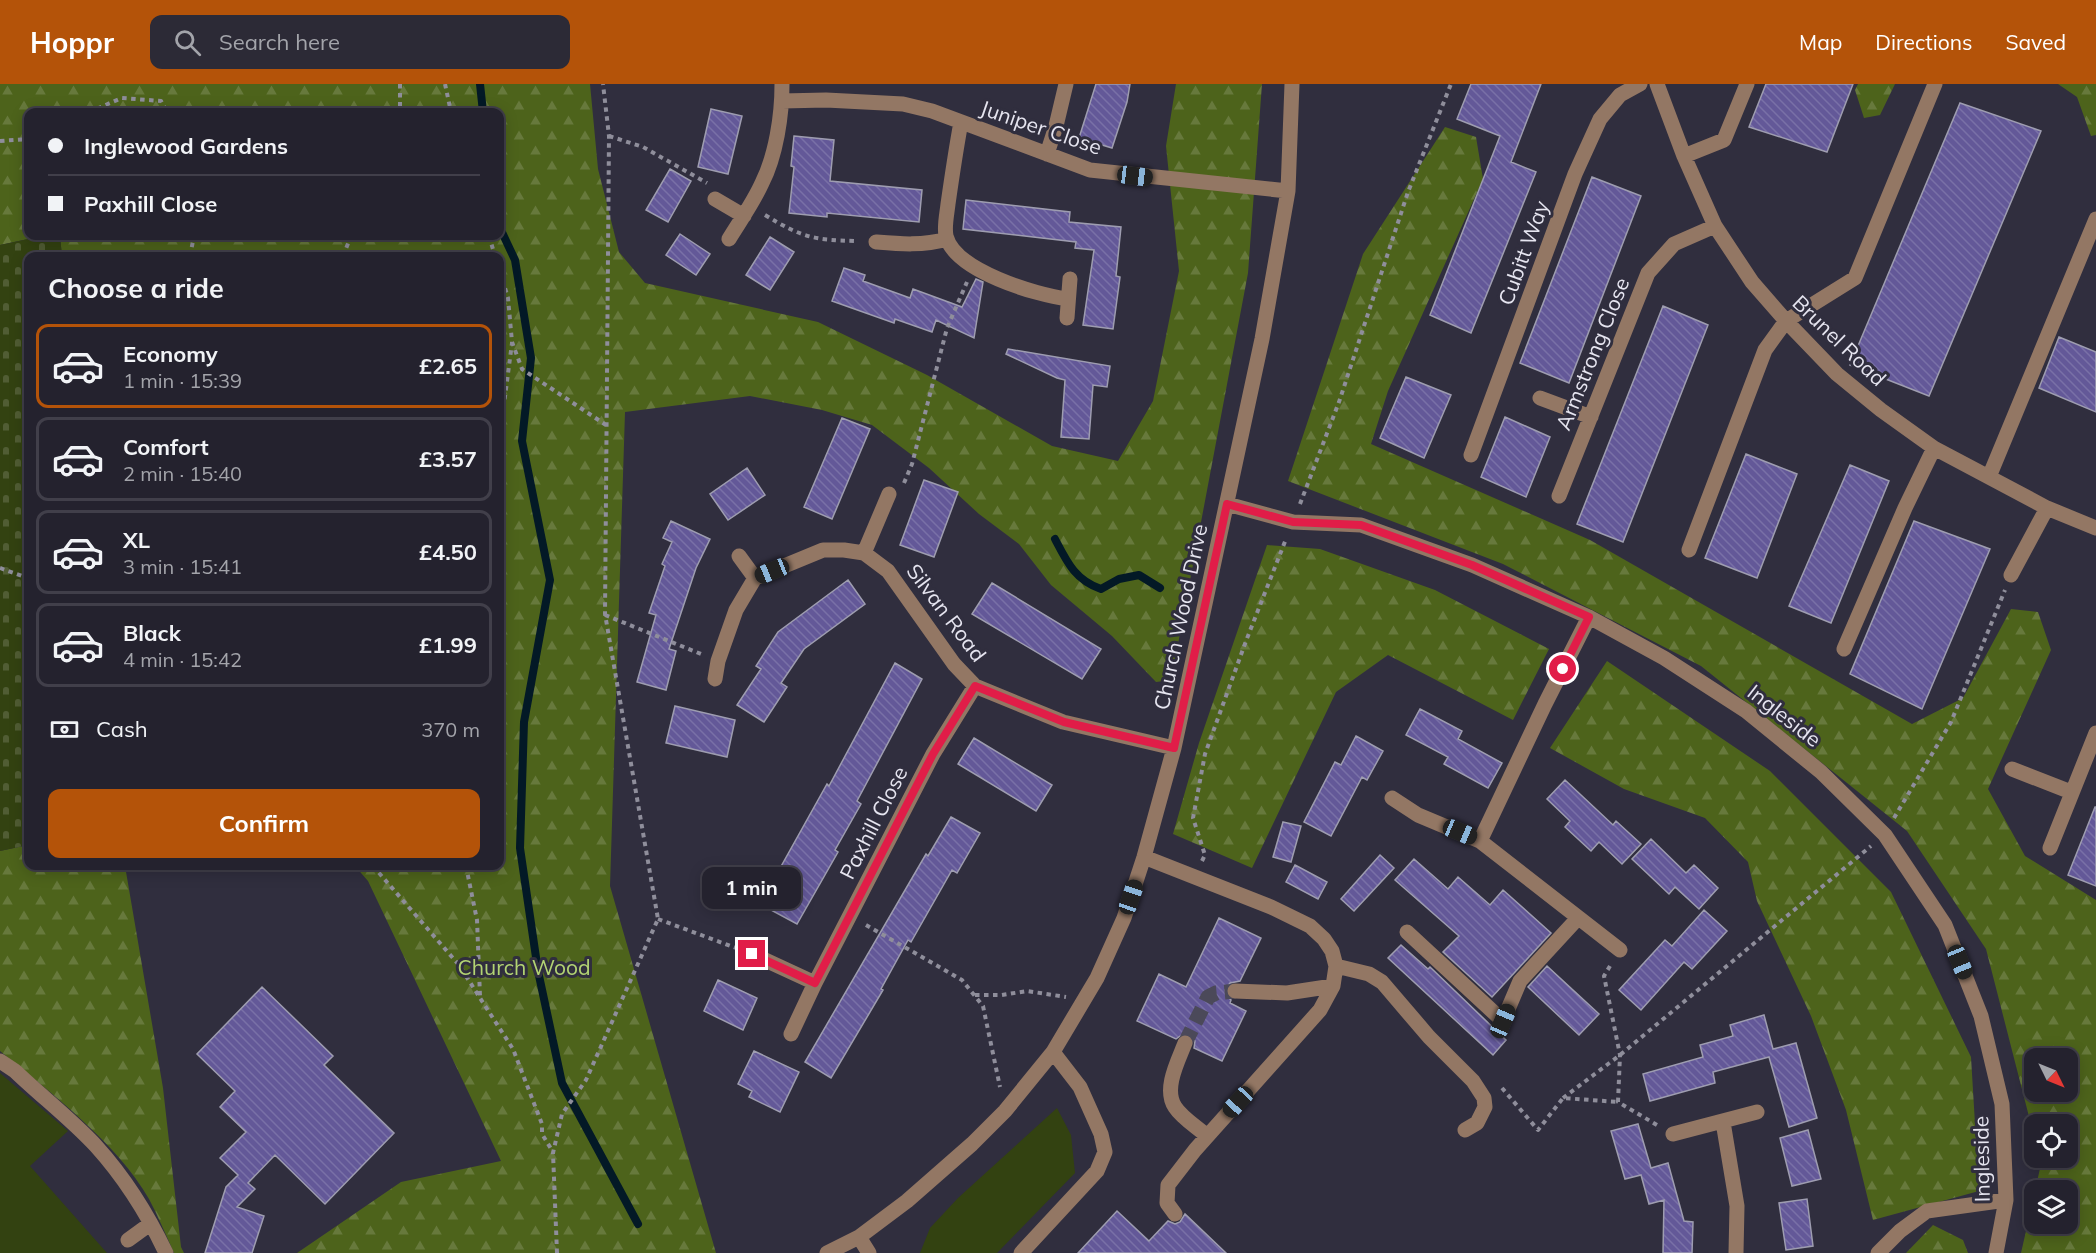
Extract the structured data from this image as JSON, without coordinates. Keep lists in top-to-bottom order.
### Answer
{
  "streets": {
    "street": [
      "Juniper Close",
      "Cubitt Way",
      "Brunel Road",
      "Armstrong Close",
      "Silvan Road",
      "Church Wood Drive",
      "Ingleside",
      "Paxhill Close"
    ]
  },
  "crossings": [
    ["Juniper Close", "Church Wood Drive"],
    ["Brunel Road", "Armstrong Close"],
    ["Silvan Road", "Church Wood Drive"],
    ["Silvan Road", "Paxhill Close"],
    ["Church Wood Drive", "Ingleside"]
  ],
  "parks": ["Church Wood"],
  "north": "bottom right",
  "page": {
    "header": "Hoppr",
    "search": "Search here",
    "nav": ["Map", "Directions", "Saved"],
    "banner": ["Inglewood Gardens", "Paxhill Close"],
    "heading": "Choose a ride",
    "list": [
      {
        "name": "Economy",
        "note": "1 min · 15:39",
        "value": "£2.65"
      },
      {
        "name": "Comfort",
        "note": "2 min · 15:40",
        "value": "£3.57"
      },
      {
        "name": "XL",
        "note": "3 min · 15:41",
        "value": "£4.50"
      },
      {
        "name": "Black",
        "note": "4 min · 15:42",
        "value": "£1.99"
      }
    ],
    "pay": ["Cash", "370 m"],
    "buttons": "Confirm",
    "bubble": "1 min"
  }
}
